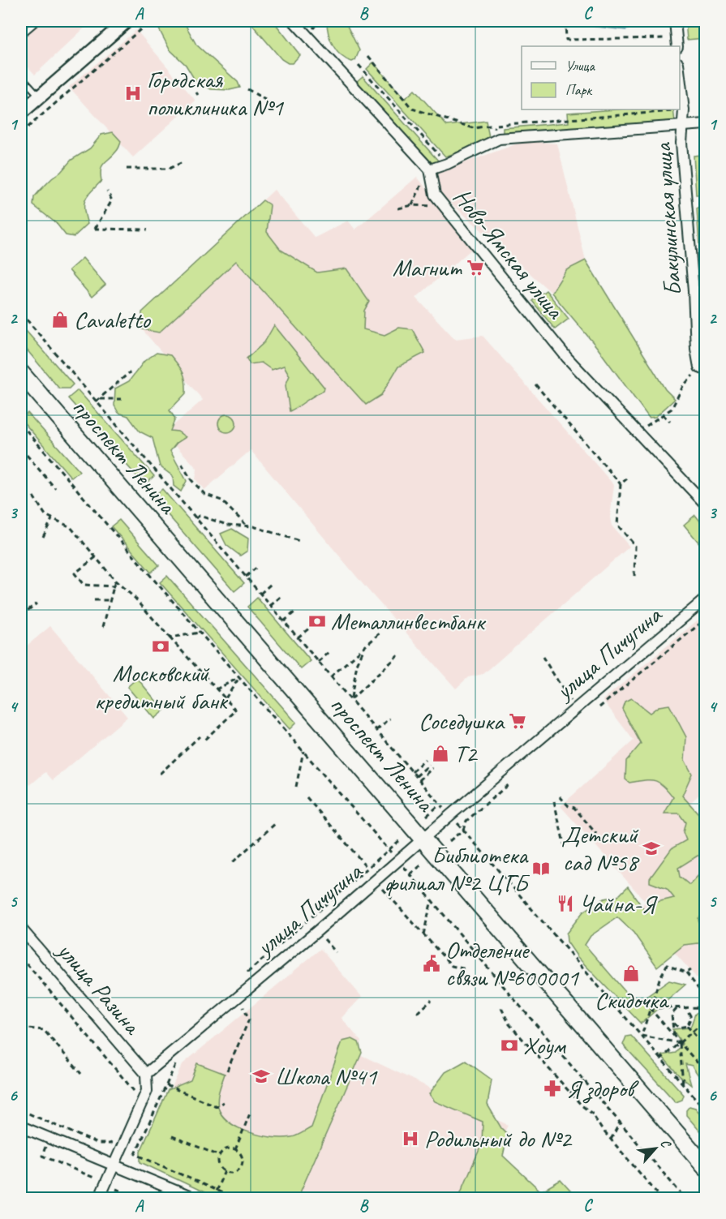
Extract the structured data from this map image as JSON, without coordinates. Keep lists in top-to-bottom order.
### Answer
{
  "streets": {
    "main road": ["проспект Ленина"],
    "street": [
      "Бакулинская улица",
      "Ново-Ямская улица",
      "улица Пичугина",
      "улица Разина"
    ]
  },
  "crossings": [
    ["проспект Ленина", "улица Пичугина"],
    ["улица Пичугина", "улица Разина"]
  ],
  "places": {
    "hospital": ["Городская поликлиника №1", "Родильный до №2"],
    "supermarket": ["Магнит", "Соседушка"],
    "shop": ["Cavaletto", "T2", "Скидочка"],
    "bank": ["Металлинвестбанк", "Московский кредитный банк", "Хоум"],
    "school or university": ["Детский сад №58", "Школа №41"],
    "library": ["Библиотека филиал №2 ЦГБ"],
    "restaurant": ["Чайна-Я"],
    "public building": ["Отделение связи №600001"],
    "pharmacy": ["Я здоров"]
  },
  "legend": ["Улица", "Парк"],
  "north": "top right",
  "grid": {
    "columns": ["A", "B", "C"],
    "rows": [
      "1",
      "2",
      "3",
      "4",
      "5",
      "6"
    ]
  }
}
